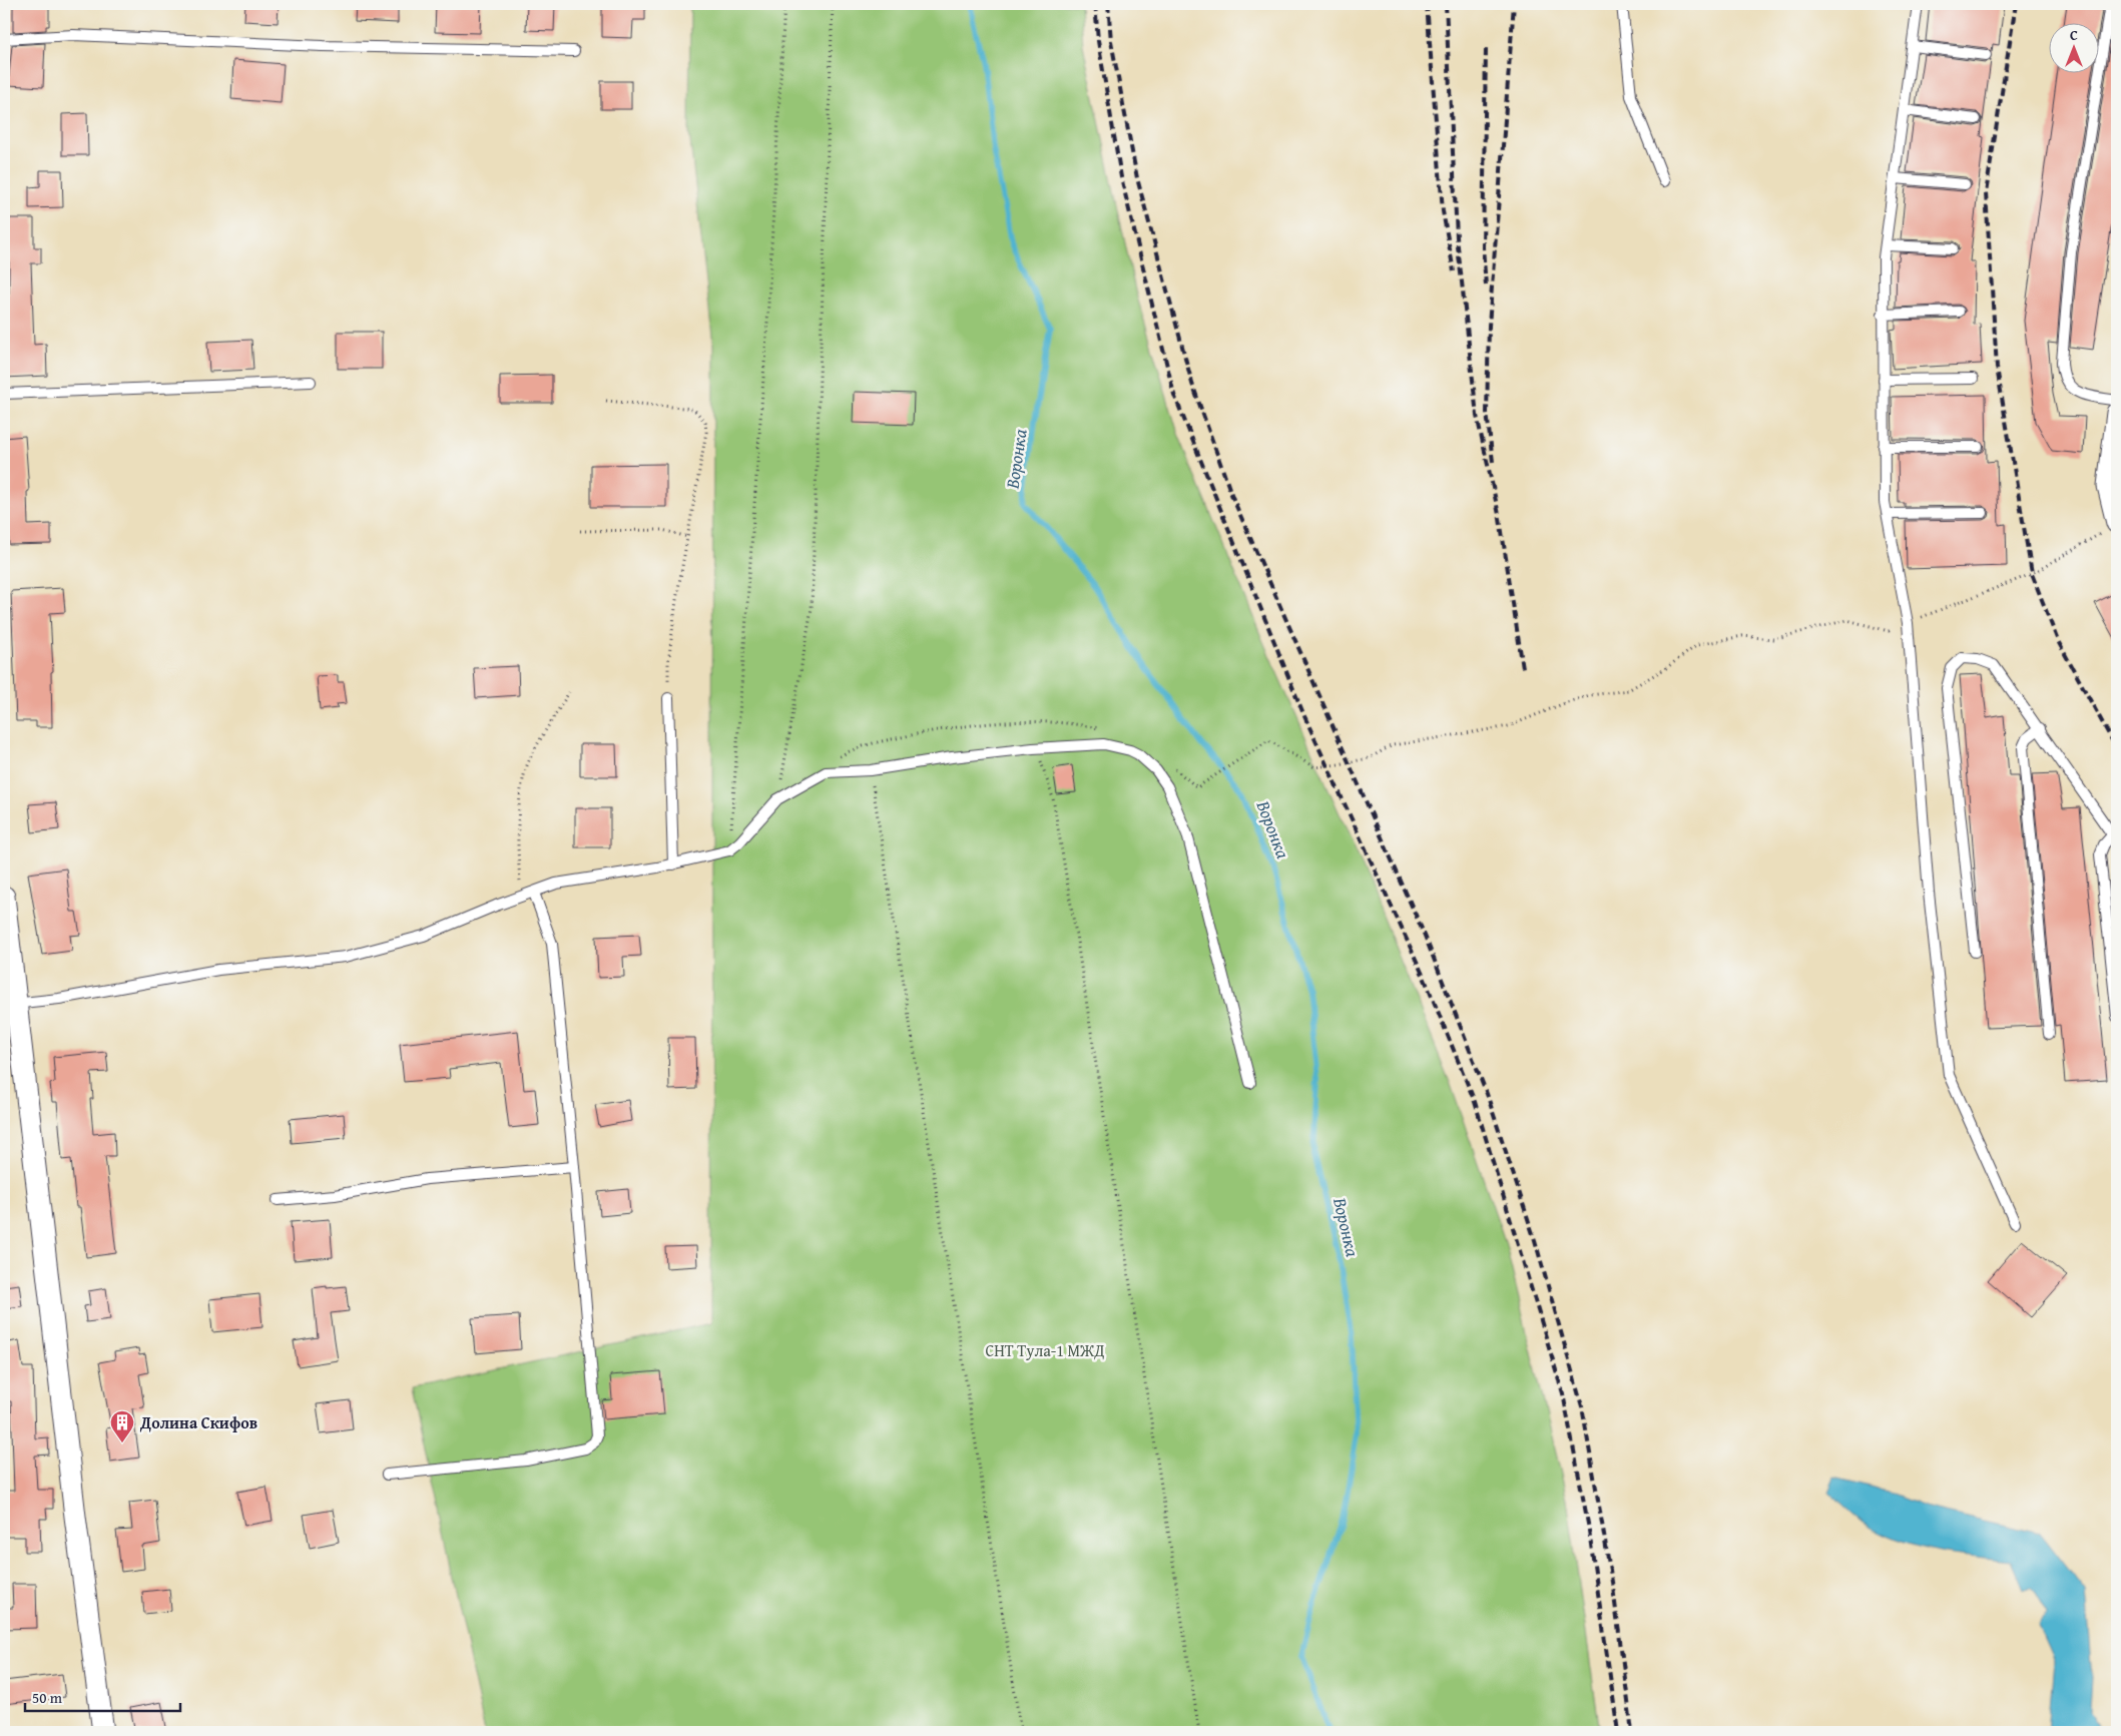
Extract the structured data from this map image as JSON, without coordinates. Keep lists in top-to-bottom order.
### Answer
{
  "water": ["Воронка"],
  "parks": ["СНТ Тула-1 МЖД"],
  "places": {
    "building": ["Долина Скифов"]
  },
  "scale_bar": "50 m",
  "north": "top"
}
